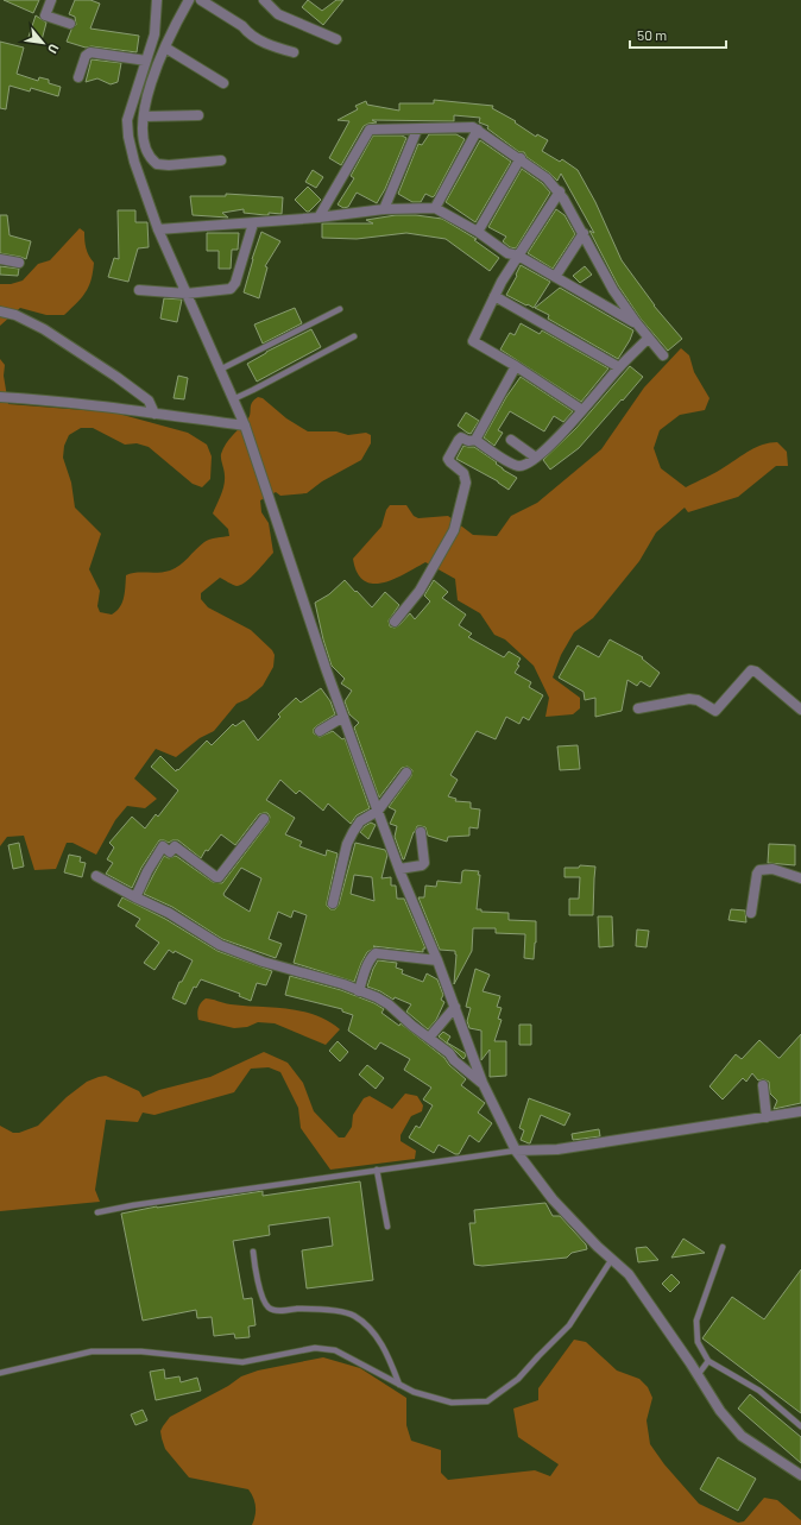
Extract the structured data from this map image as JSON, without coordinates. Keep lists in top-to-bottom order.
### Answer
{
  "scale_bar": "50 m",
  "north": "bottom right"
}
